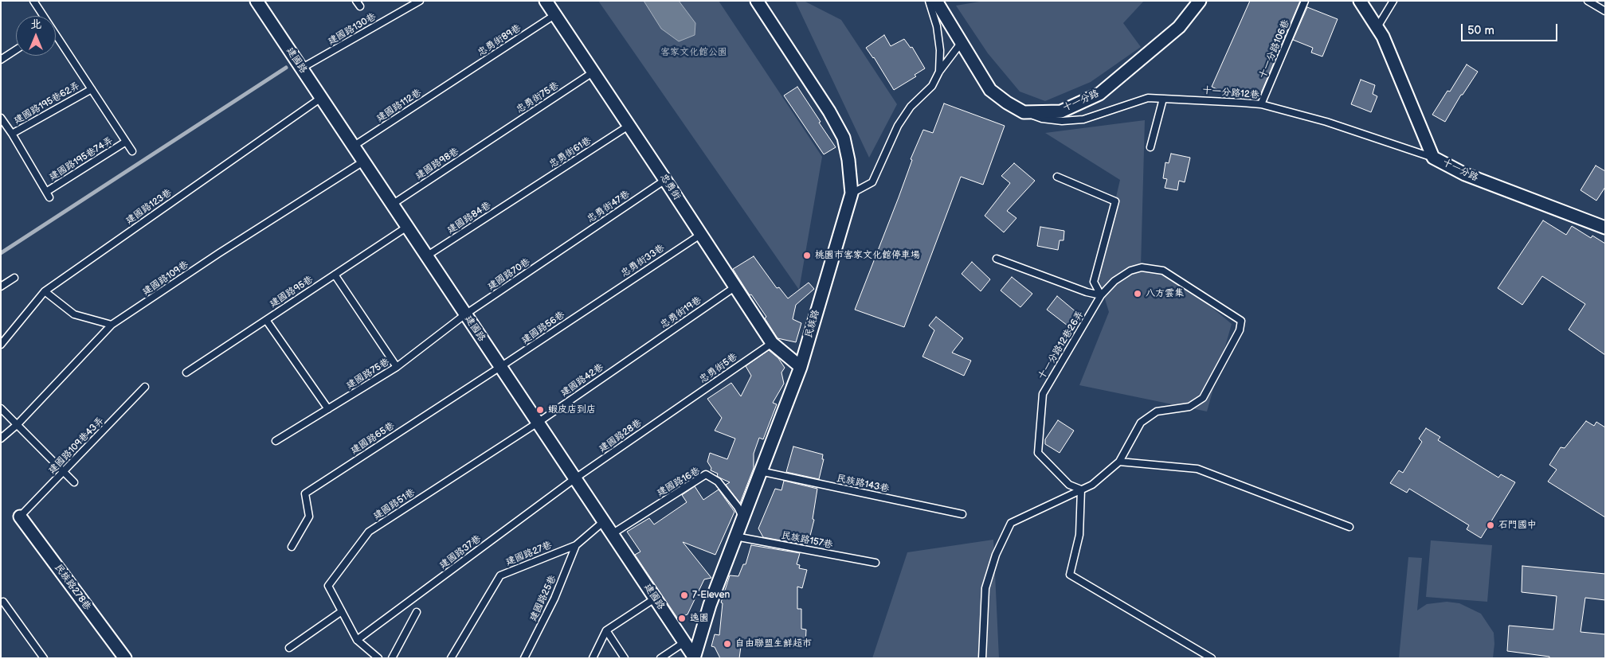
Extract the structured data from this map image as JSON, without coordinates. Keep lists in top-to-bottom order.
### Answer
{
  "streets": {
    "street": [
      "建國路",
      "十一分路",
      "忠勇街",
      "民族路",
      "民族路278巷"
    ],
    "lane": [
      "建國路130巷",
      "忠勇街89巷",
      "十一分路106巷",
      "十一分路12巷",
      "忠勇街75巷",
      "建國路195巷62弄",
      "建國路112巷",
      "忠勇街61巷",
      "建國路195巷74弄",
      "建國路98巷",
      "建國路123巷",
      "忠勇街47巷",
      "建國路84巷",
      "忠勇街33巷",
      "建國路70巷",
      "建國路109巷",
      "建國路95巷",
      "忠勇街19巷",
      "建國路56巷",
      "十一分路12巷26弄",
      "忠勇街5巷",
      "建國路75巷",
      "建國路42巷",
      "建國路28巷",
      "建國路65巷",
      "建國路109巷43弄",
      "建國路16巷",
      "民族路143巷",
      "建國路51巷",
      "民族路157巷",
      "建國路37巷",
      "建國路27巷",
      "建國路25巷"
    ]
  },
  "crossings": [
    ["建國路130巷", "建國路"],
    ["忠勇街89巷", "建國路112巷"],
    ["忠勇街89巷", "忠勇街"],
    ["十一分路106巷", "十一分路12巷"],
    ["建國路", "建國路112巷"],
    ["建國路", "建國路98巷"],
    ["建國路", "建國路123巷"],
    ["建國路", "建國路84巷"],
    ["建國路", "建國路70巷"],
    ["建國路", "建國路109巷"],
    ["建國路", "建國路95巷"],
    ["建國路", "民族路"],
    ["建國路", "建國路56巷"],
    ["建國路", "建國路75巷"],
    ["建國路", "建國路42巷"],
    ["建國路", "建國路28巷"],
    ["建國路", "建國路65巷"],
    ["建國路", "建國路16巷"],
    ["建國路", "建國路51巷"],
    ["建國路", "建國路37巷"],
    ["建國路", "建國路27巷"],
    ["十一分路12巷", "十一分路"],
    ["忠勇街75巷", "建國路98巷"],
    ["忠勇街75巷", "忠勇街"],
    ["建國路195巷62弄", "建國路195巷74弄"],
    ["忠勇街61巷", "忠勇街"],
    ["忠勇街61巷", "建國路84巷"],
    ["忠勇街", "忠勇街47巷"],
    ["忠勇街", "忠勇街33巷"],
    ["忠勇街", "忠勇街19巷"],
    ["忠勇街", "民族路"],
    ["忠勇街", "忠勇街5巷"],
    ["忠勇街47巷", "建國路70巷"],
    ["忠勇街33巷", "建國路56巷"],
    ["建國路70巷", "建國路75巷"],
    ["忠勇街19巷", "建國路42巷"],
    ["民族路", "建國路16巷"],
    ["民族路", "民族路143巷"],
    ["民族路", "民族路157巷"],
    ["建國路56巷", "建國路65巷"],
    ["忠勇街5巷", "建國路28巷"],
    ["建國路42巷", "建國路51巷"],
    ["建國路28巷", "建國路37巷"],
    ["建國路109巷43弄", "民族路278巷"],
    ["建國路51巷", "建國路37巷"],
    ["建國路27巷", "建國路25巷"]
  ],
  "parks": ["客家文化館公園"],
  "places": [
    "桃園市客家文化館停車場",
    "八方雲集",
    "蝦皮店到店",
    "石門國中",
    "7-Eleven",
    "逸園",
    "自由聯盟生鮮超市"
  ],
  "scale_bar": "50 m",
  "north": "top"
}
